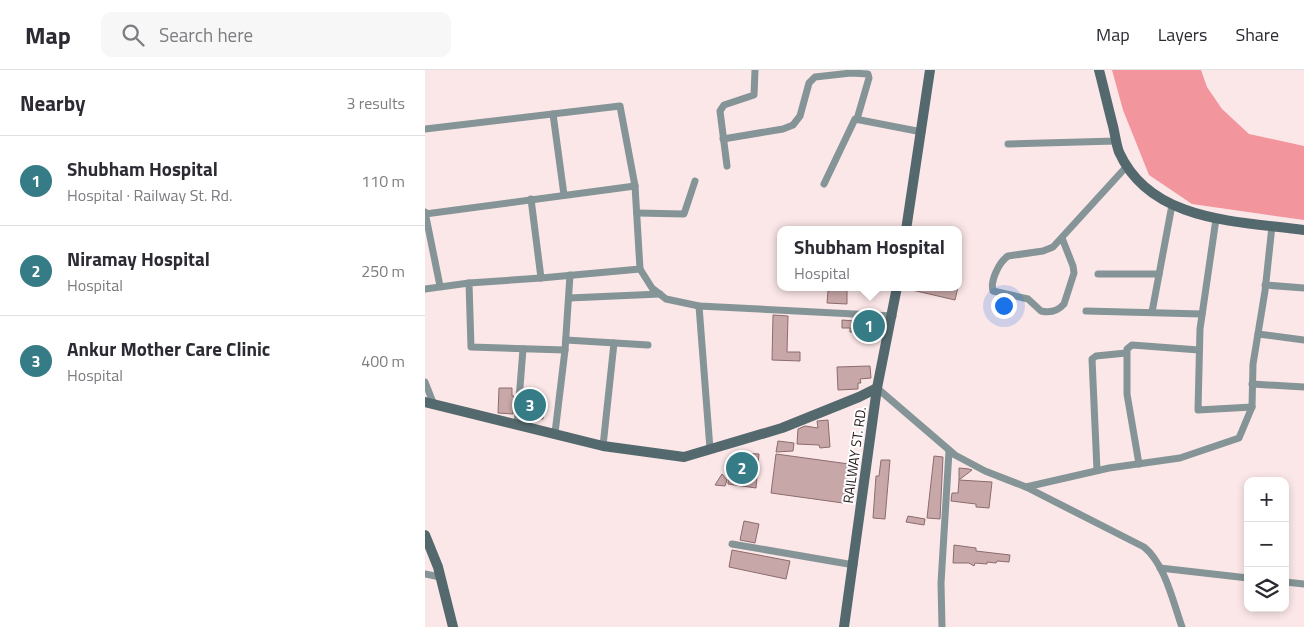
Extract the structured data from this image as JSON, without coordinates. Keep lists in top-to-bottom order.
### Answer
{
  "streets": {
    "street": ["RAILWAY ST. RD."]
  },
  "page": {
    "header": "Map",
    "search": "Search here",
    "nav": ["Map", "Layers", "Share"],
    "heading": ["Nearby", "3 results"],
    "list": [
      {
        "mark": "1",
        "name": "Shubham Hospital",
        "note": "Hospital · Railway St. Rd.",
        "value": "110 m"
      },
      {
        "mark": "2",
        "name": "Niramay Hospital",
        "note": "Hospital",
        "value": "250 m"
      },
      {
        "mark": "3",
        "name": "Ankur Mother Care Clinic",
        "note": "Hospital",
        "value": "400 m"
      }
    ],
    "popup": ["Shubham Hospital", "Hospital"],
    "pins": ["1", "3", "2"],
    "map_buttons": ["+", "−"]
  }
}
